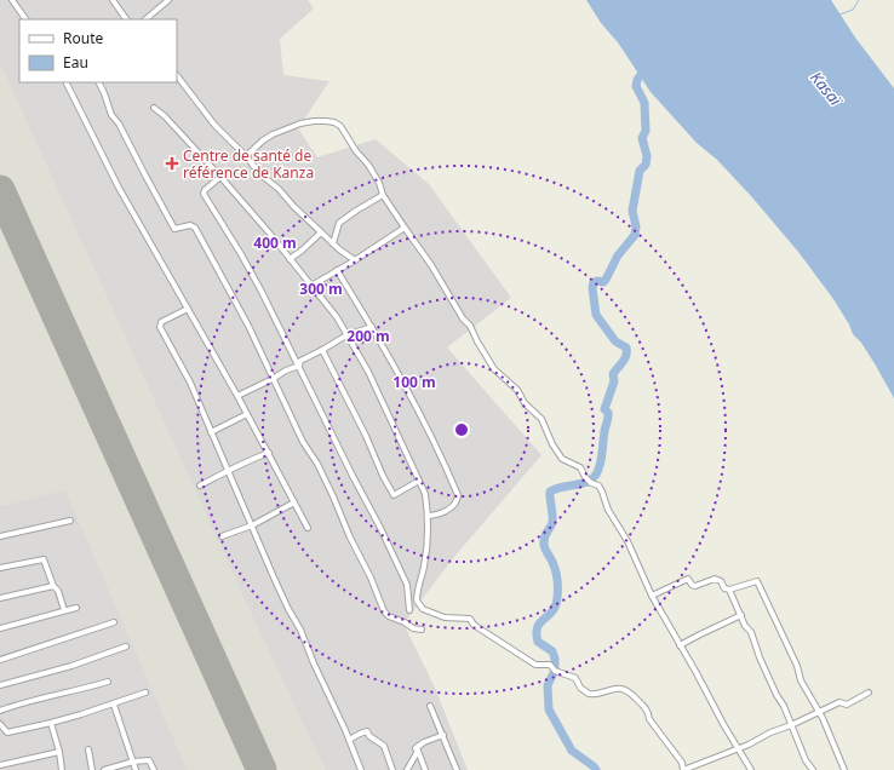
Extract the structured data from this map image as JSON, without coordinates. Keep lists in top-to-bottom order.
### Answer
{
  "water": ["Kasaï"],
  "places": {
    "health": ["Centre de santé de référence de Kanza"]
  },
  "legend": ["Route", "Eau"],
  "rings": [
    "400 m",
    "300 m",
    "200 m",
    "100 m"
  ]
}
